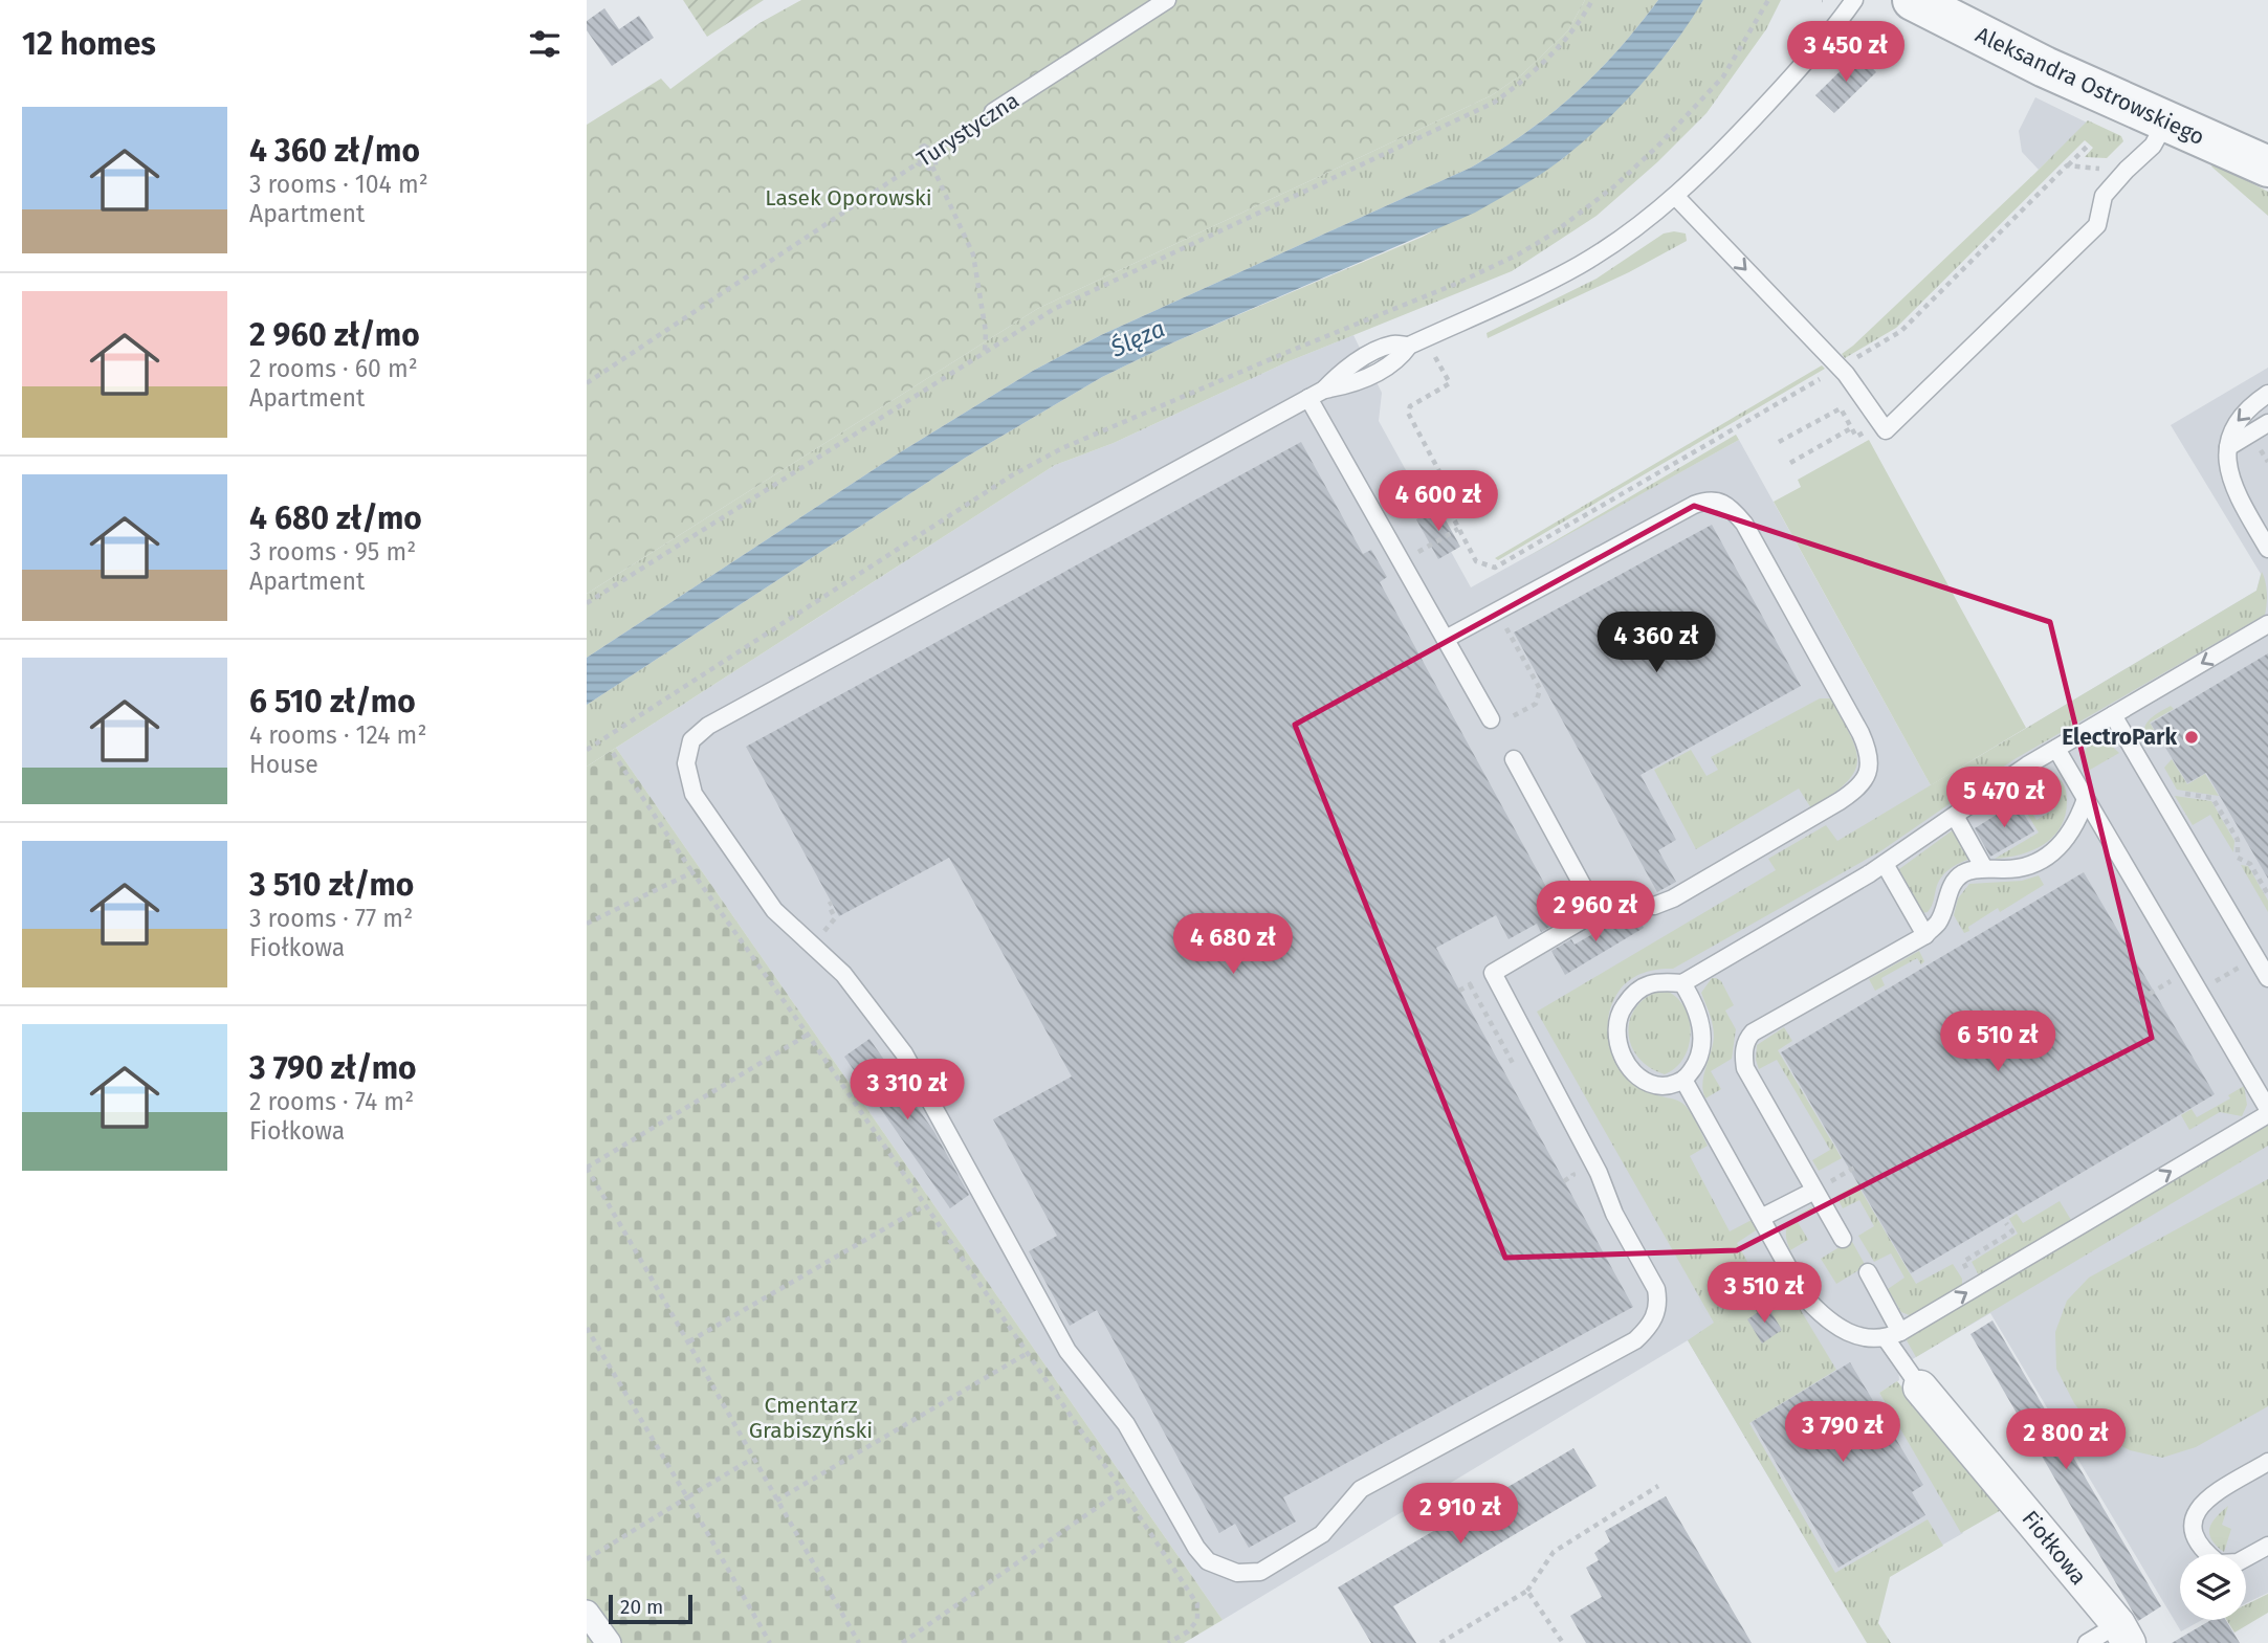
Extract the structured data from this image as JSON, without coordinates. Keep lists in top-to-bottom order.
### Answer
{
  "streets": {
    "street": ["Aleksandra Ostrowskiego", "Fiołkowa"],
    "lane": ["Turystyczna"]
  },
  "water": ["Ślęza"],
  "parks": ["Lasek Oporowski", "Cmentarz Grabiszyński"],
  "places": ["ElectroPark"],
  "scale_bar": "20 m",
  "page": {
    "heading": "12 homes",
    "price": [
      "3 450 zł",
      "4 600 zł",
      "4 360 zł",
      "5 470 zł",
      "2 960 zł",
      "4 680 zł",
      "6 510 zł",
      "3 310 zł",
      "3 510 zł",
      "3 790 zł",
      "2 800 zł",
      "2 910 zł"
    ],
    "list": [
      {
        "name": "4 360 zł/mo",
        "note": "3 rooms · 104 m² · Apartment"
      },
      {
        "name": "2 960 zł/mo",
        "note": "2 rooms · 60 m² · Apartment"
      },
      {
        "name": "4 680 zł/mo",
        "note": "3 rooms · 95 m² · Apartment"
      },
      {
        "name": "6 510 zł/mo",
        "note": "4 rooms · 124 m² · House"
      },
      {
        "name": "3 510 zł/mo",
        "note": "3 rooms · 77 m² · Fiołkowa"
      },
      {
        "name": "3 790 zł/mo",
        "note": "2 rooms · 74 m² · Fiołkowa"
      }
    ],
    "scale": "20 m"
  }
}
